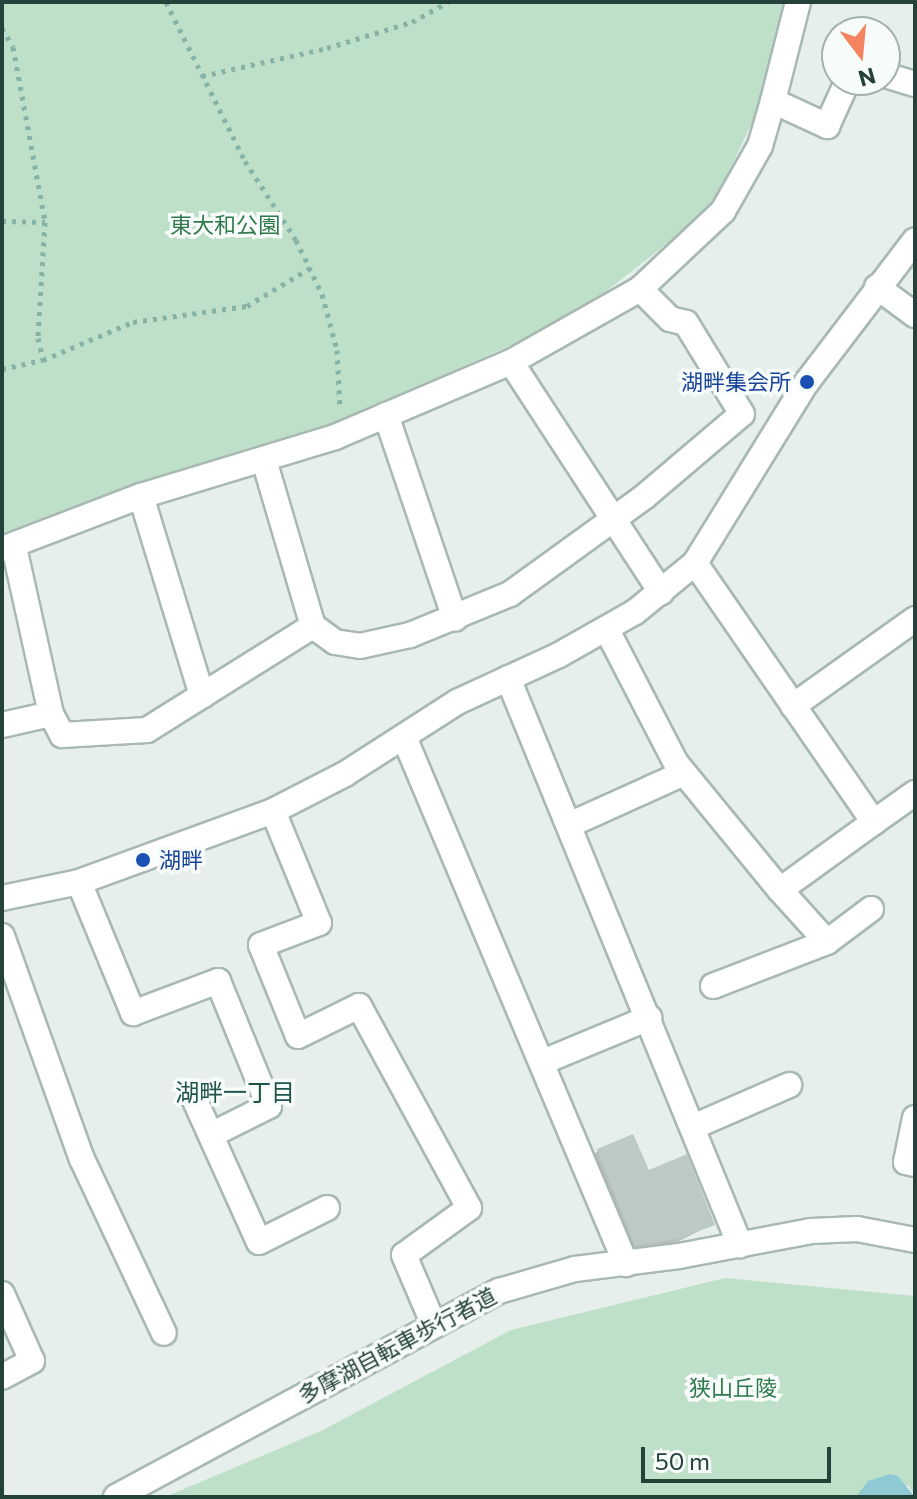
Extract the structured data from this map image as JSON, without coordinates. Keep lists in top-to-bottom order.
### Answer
{
  "districts": ["湖畔一丁目"],
  "parks": ["東大和公園", "狭山丘陵"],
  "places": ["湖畔集会所", "湖畔"],
  "scale_bar": "50 m",
  "north": "bottom"
}
